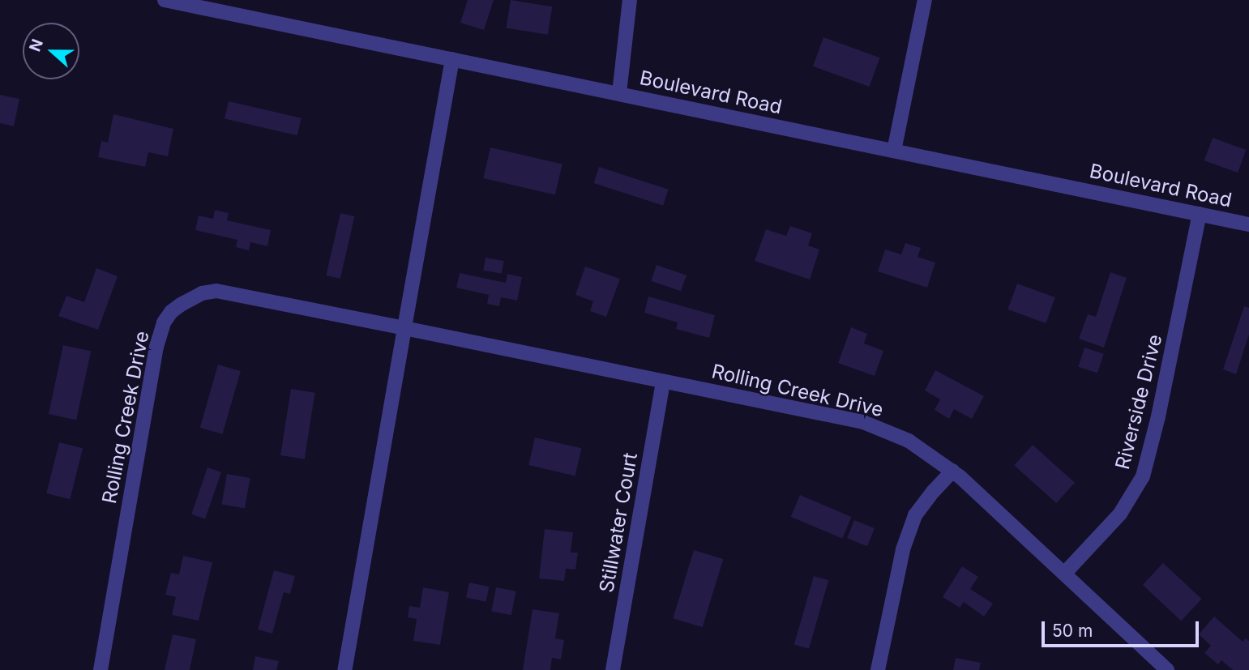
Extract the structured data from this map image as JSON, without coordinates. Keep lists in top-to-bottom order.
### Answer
{
  "streets": {
    "street": [
      "Boulevard Road",
      "Rolling Creek Drive",
      "Riverside Drive",
      "Stillwater Court"
    ]
  },
  "crossings": [
    ["Boulevard Road", "Riverside Drive"],
    ["Rolling Creek Drive", "Riverside Drive"],
    ["Rolling Creek Drive", "Stillwater Court"]
  ],
  "scale_bar": "50 m",
  "north": "left"
}
